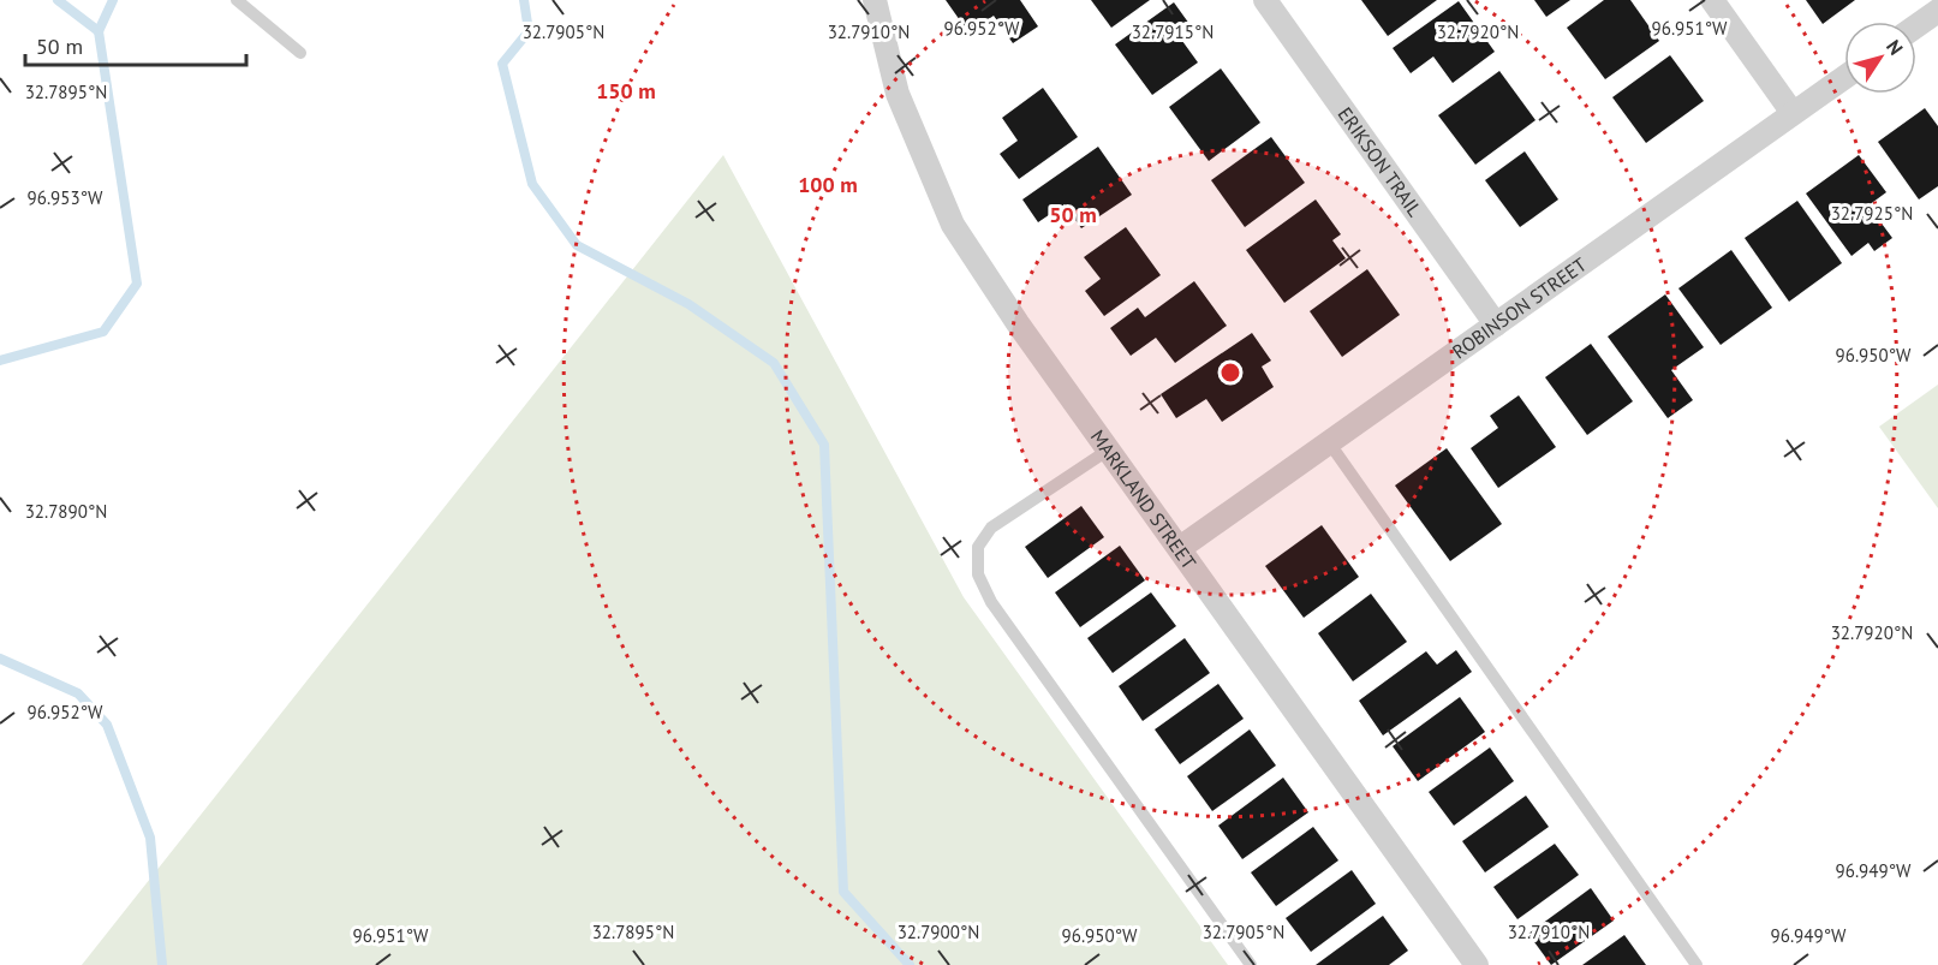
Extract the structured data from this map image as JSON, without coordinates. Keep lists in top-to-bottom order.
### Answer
{
  "streets": {
    "street": ["ERIKSON TRAIL", "ROBINSON STREET", "MARKLAND STREET"]
  },
  "crossings": [
    ["ERIKSON TRAIL", "ROBINSON STREET"],
    ["ROBINSON STREET", "MARKLAND STREET"]
  ],
  "scale_bar": "50 m",
  "north": "top right",
  "coordinates": [
    "96.951°W",
    "96.952°W",
    "32.7905°N",
    "32.7910°N",
    "32.7915°N",
    "32.7920°N",
    "32.7895°N",
    "96.953°W",
    "32.7925°N",
    "96.950°W",
    "32.7890°N",
    "96.949°W",
    "32.7900°N"
  ],
  "rings": ["150 m", "100 m", "50 m"]
}
